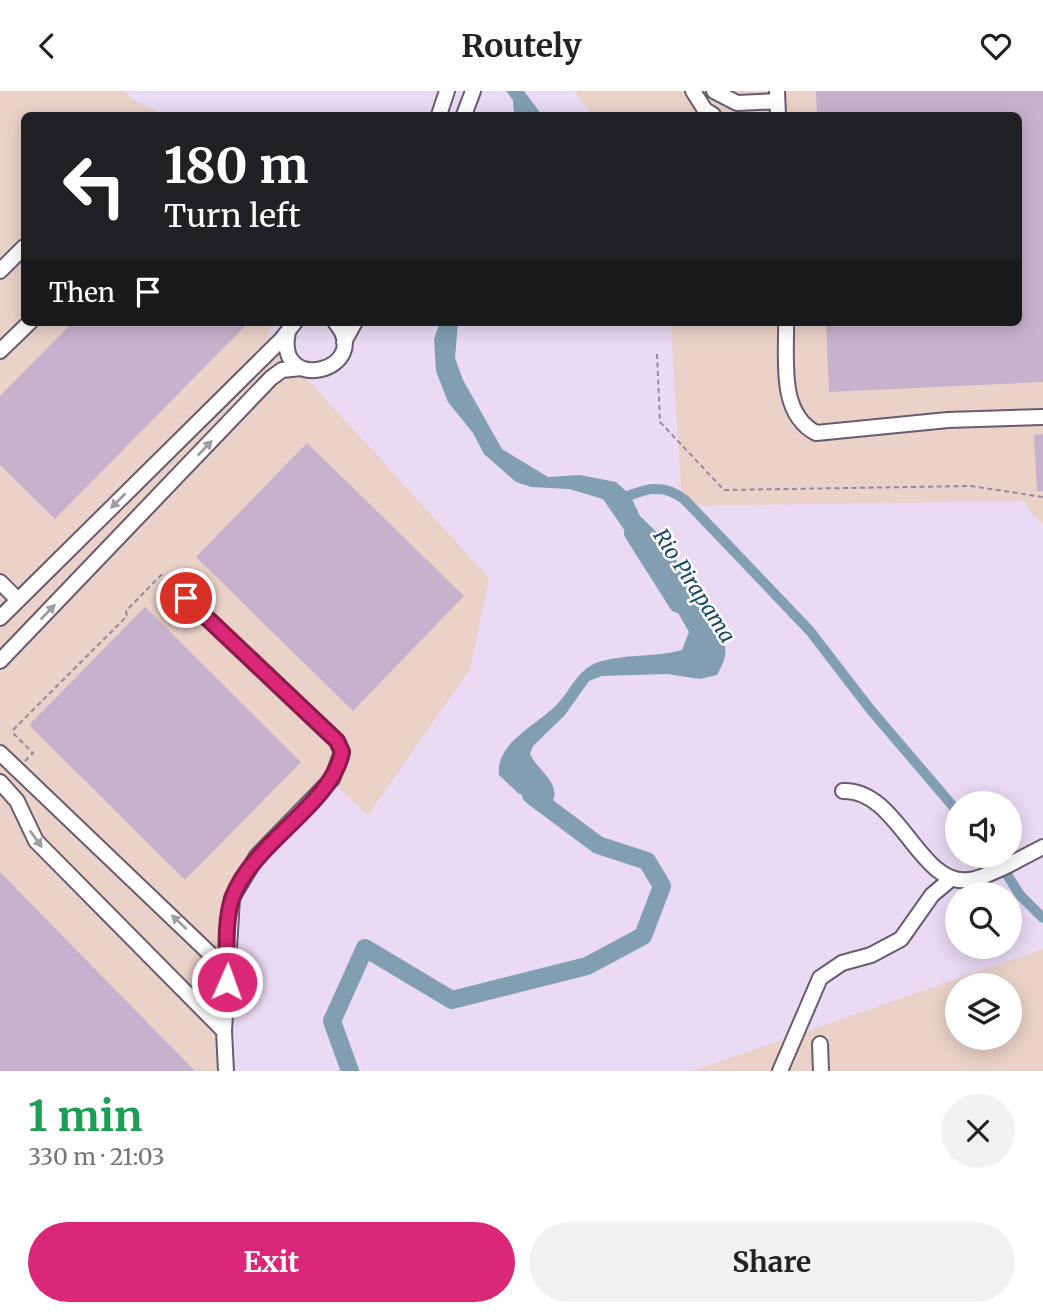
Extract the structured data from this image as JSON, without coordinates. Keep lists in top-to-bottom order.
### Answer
{
  "water": ["Rio Pirapama"],
  "page": {
    "header": "Routely",
    "turn": ["180 m", "Turn left"],
    "then": "Then",
    "heading": ["1 min", "330 m · 21:03"],
    "buttons": ["Exit", "Share"]
  }
}
